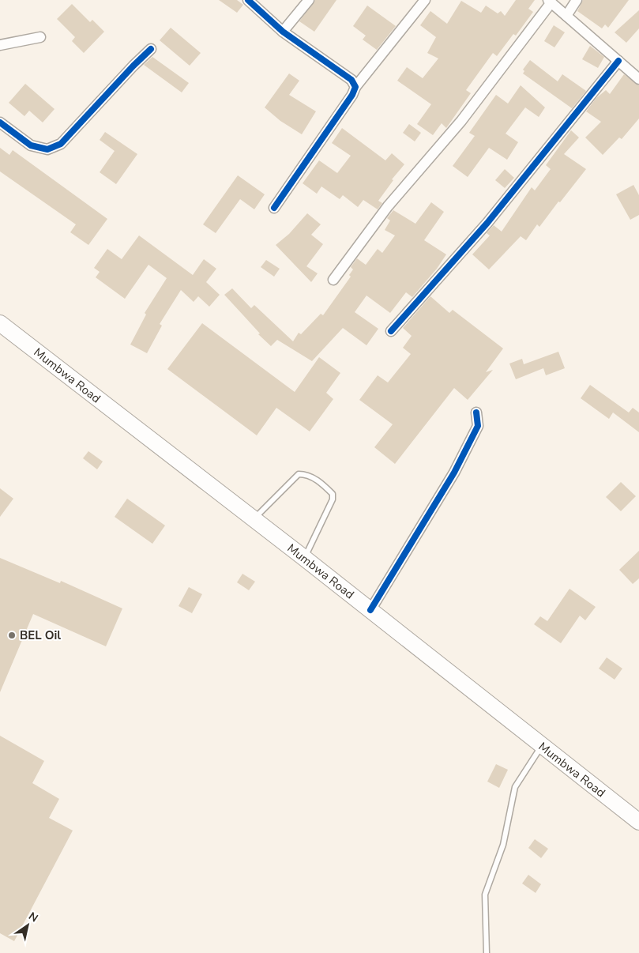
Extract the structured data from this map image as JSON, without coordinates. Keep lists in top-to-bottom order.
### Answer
{
  "streets": {
    "main road": ["Mumbwa Road"]
  },
  "places": ["BEL Oil"],
  "north": "top right"
}
